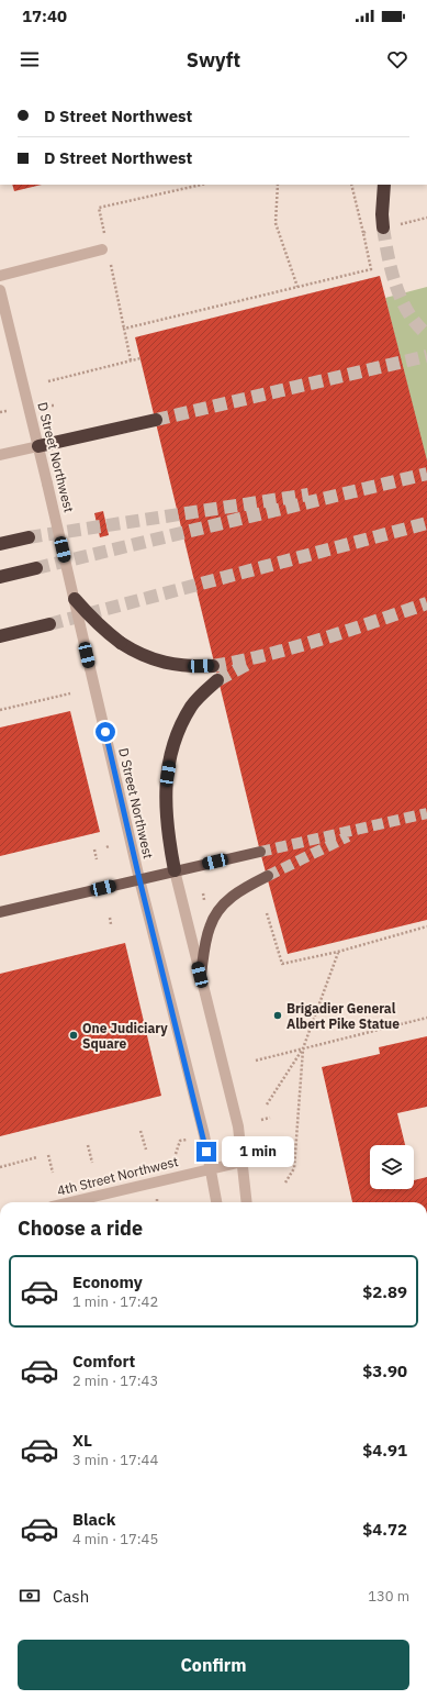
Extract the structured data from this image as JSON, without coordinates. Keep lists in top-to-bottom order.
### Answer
{
  "streets": {
    "street": ["D Street Northwest", "4th Street Northwest"]
  },
  "crossings": [
    ["D Street Northwest", "4th Street Northwest"]
  ],
  "places": ["Brigadier General Albert Pike Statue", "One Judiciary Square"],
  "page": {
    "status": "17:40",
    "header": "Swyft",
    "banner": ["D Street Northwest", "D Street Northwest"],
    "bubble": "1 min",
    "heading": "Choose a ride",
    "list": [
      {
        "name": "Economy",
        "note": "1 min · 17:42",
        "value": "$2.89"
      },
      {
        "name": "Comfort",
        "note": "2 min · 17:43",
        "value": "$3.90"
      },
      {
        "name": "XL",
        "note": "3 min · 17:44",
        "value": "$4.91"
      },
      {
        "name": "Black",
        "note": "4 min · 17:45",
        "value": "$4.72"
      }
    ],
    "pay": ["Cash", "130 m"],
    "buttons": "Confirm"
  }
}
